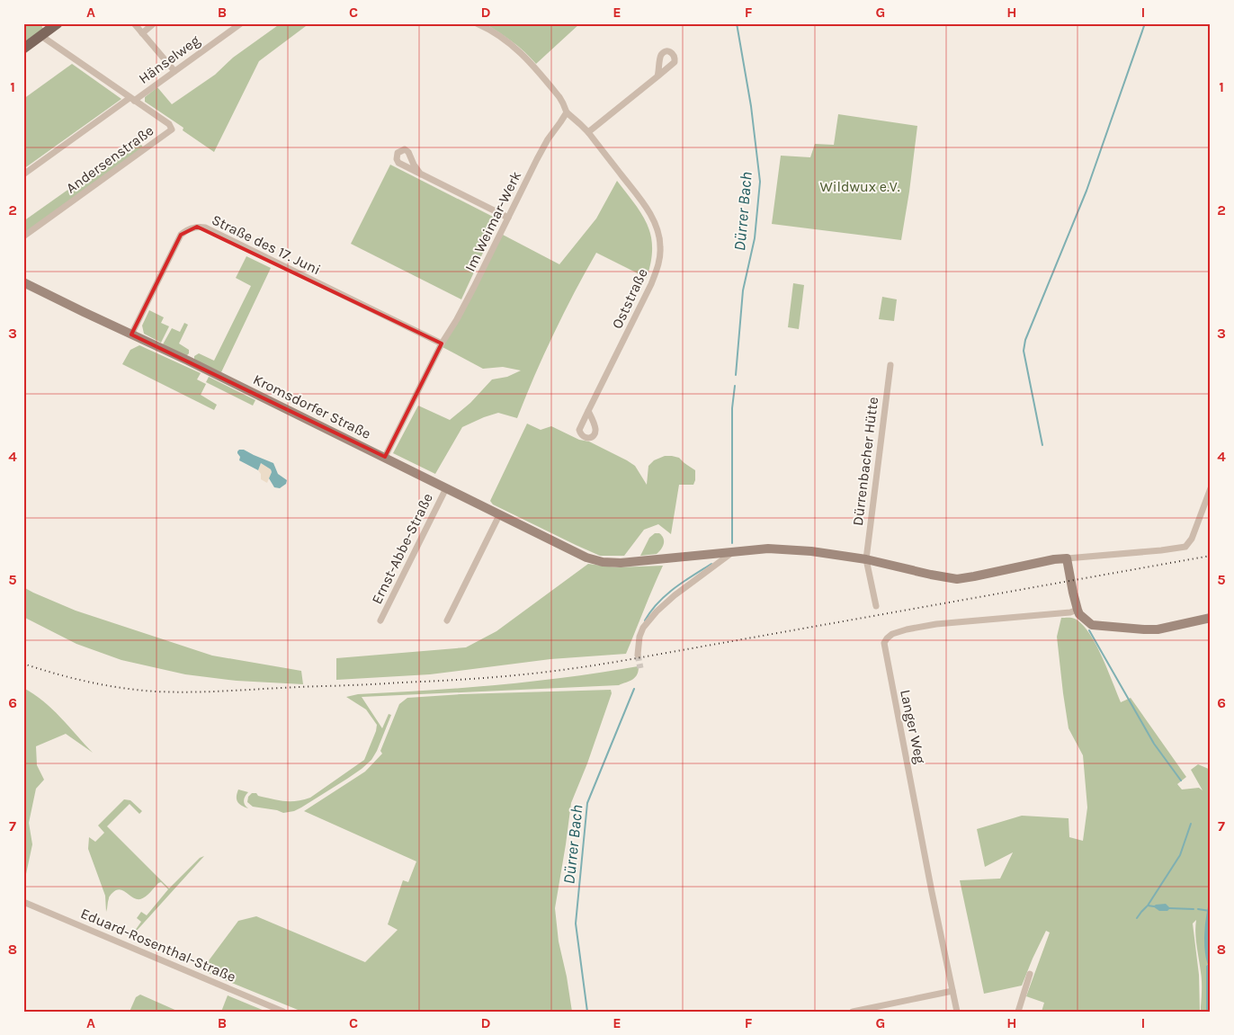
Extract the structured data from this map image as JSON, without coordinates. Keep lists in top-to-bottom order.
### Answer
{
  "streets": {
    "street": [
      "Hänselweg",
      "Andersenstraße",
      "Im Weimar-Werk",
      "Straße des 17. Juni",
      "Oststraße",
      "Kromsdorfer Straße",
      "Dürrenbacher Hütte",
      "Ernst-Abbe-Straße",
      "Langer Weg",
      "Eduard-Rosenthal-Straße"
    ]
  },
  "crossings": [
    ["Hänselweg", "Andersenstraße"],
    ["Im Weimar-Werk", "Straße des 17. Juni"],
    ["Im Weimar-Werk", "Oststraße"],
    ["Im Weimar-Werk", "Kromsdorfer Straße"],
    ["Straße des 17. Juni", "Kromsdorfer Straße"],
    ["Kromsdorfer Straße", "Ernst-Abbe-Straße"]
  ],
  "water": ["Dürrer Bach"],
  "parks": ["Wildwux e.V."],
  "grid": {
    "columns": [
      "A",
      "B",
      "C",
      "D",
      "E",
      "F",
      "G",
      "H",
      "I"
    ],
    "rows": [
      "1",
      "2",
      "3",
      "4",
      "5",
      "6",
      "7",
      "8"
    ]
  }
}
